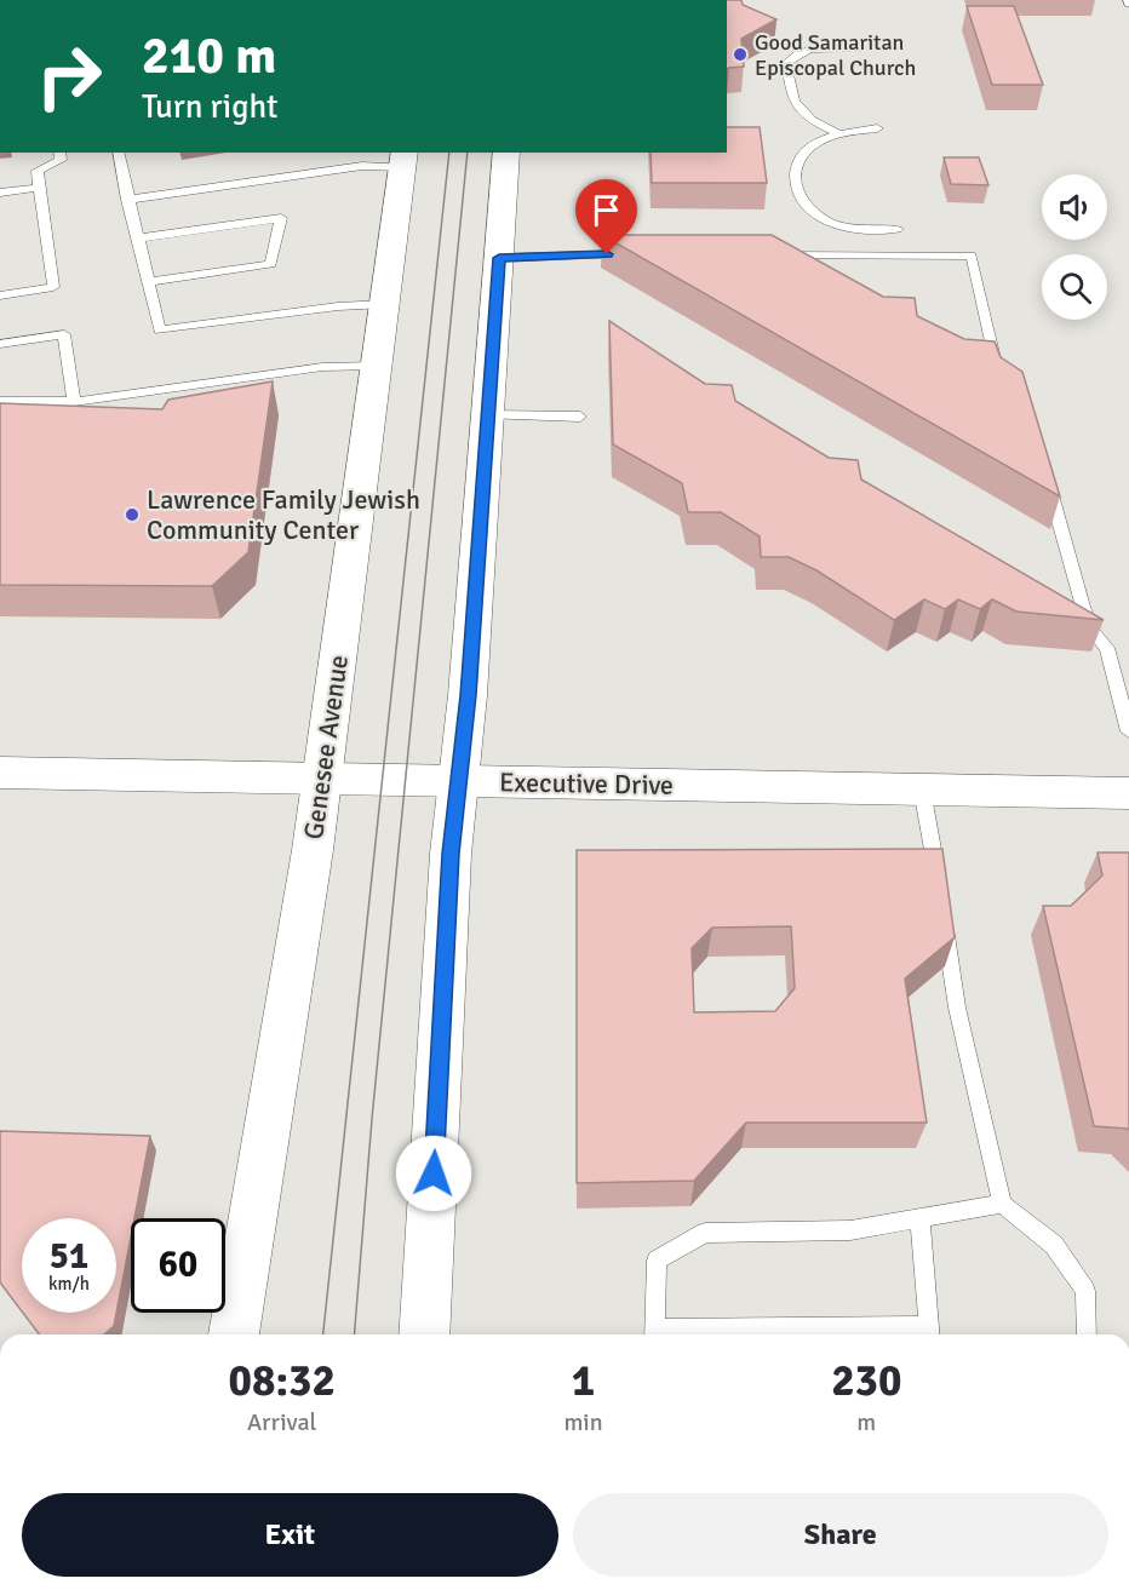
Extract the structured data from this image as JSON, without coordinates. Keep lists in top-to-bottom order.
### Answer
{
  "streets": {
    "main road": ["Genesee Avenue", "Executive Drive"]
  },
  "crossings": [
    ["Genesee Avenue", "Executive Drive"]
  ],
  "places": ["Good Samaritan Episcopal Church", "Lawrence Family Jewish Community Center"],
  "page": {
    "turn": ["210 m", "Turn right"],
    "speed": "51 km/h",
    "limit": "60",
    "eta": [
      "08:32",
      "Arrival",
      "1",
      "min",
      "230",
      "m"
    ],
    "buttons": ["Exit", "Share"]
  }
}
